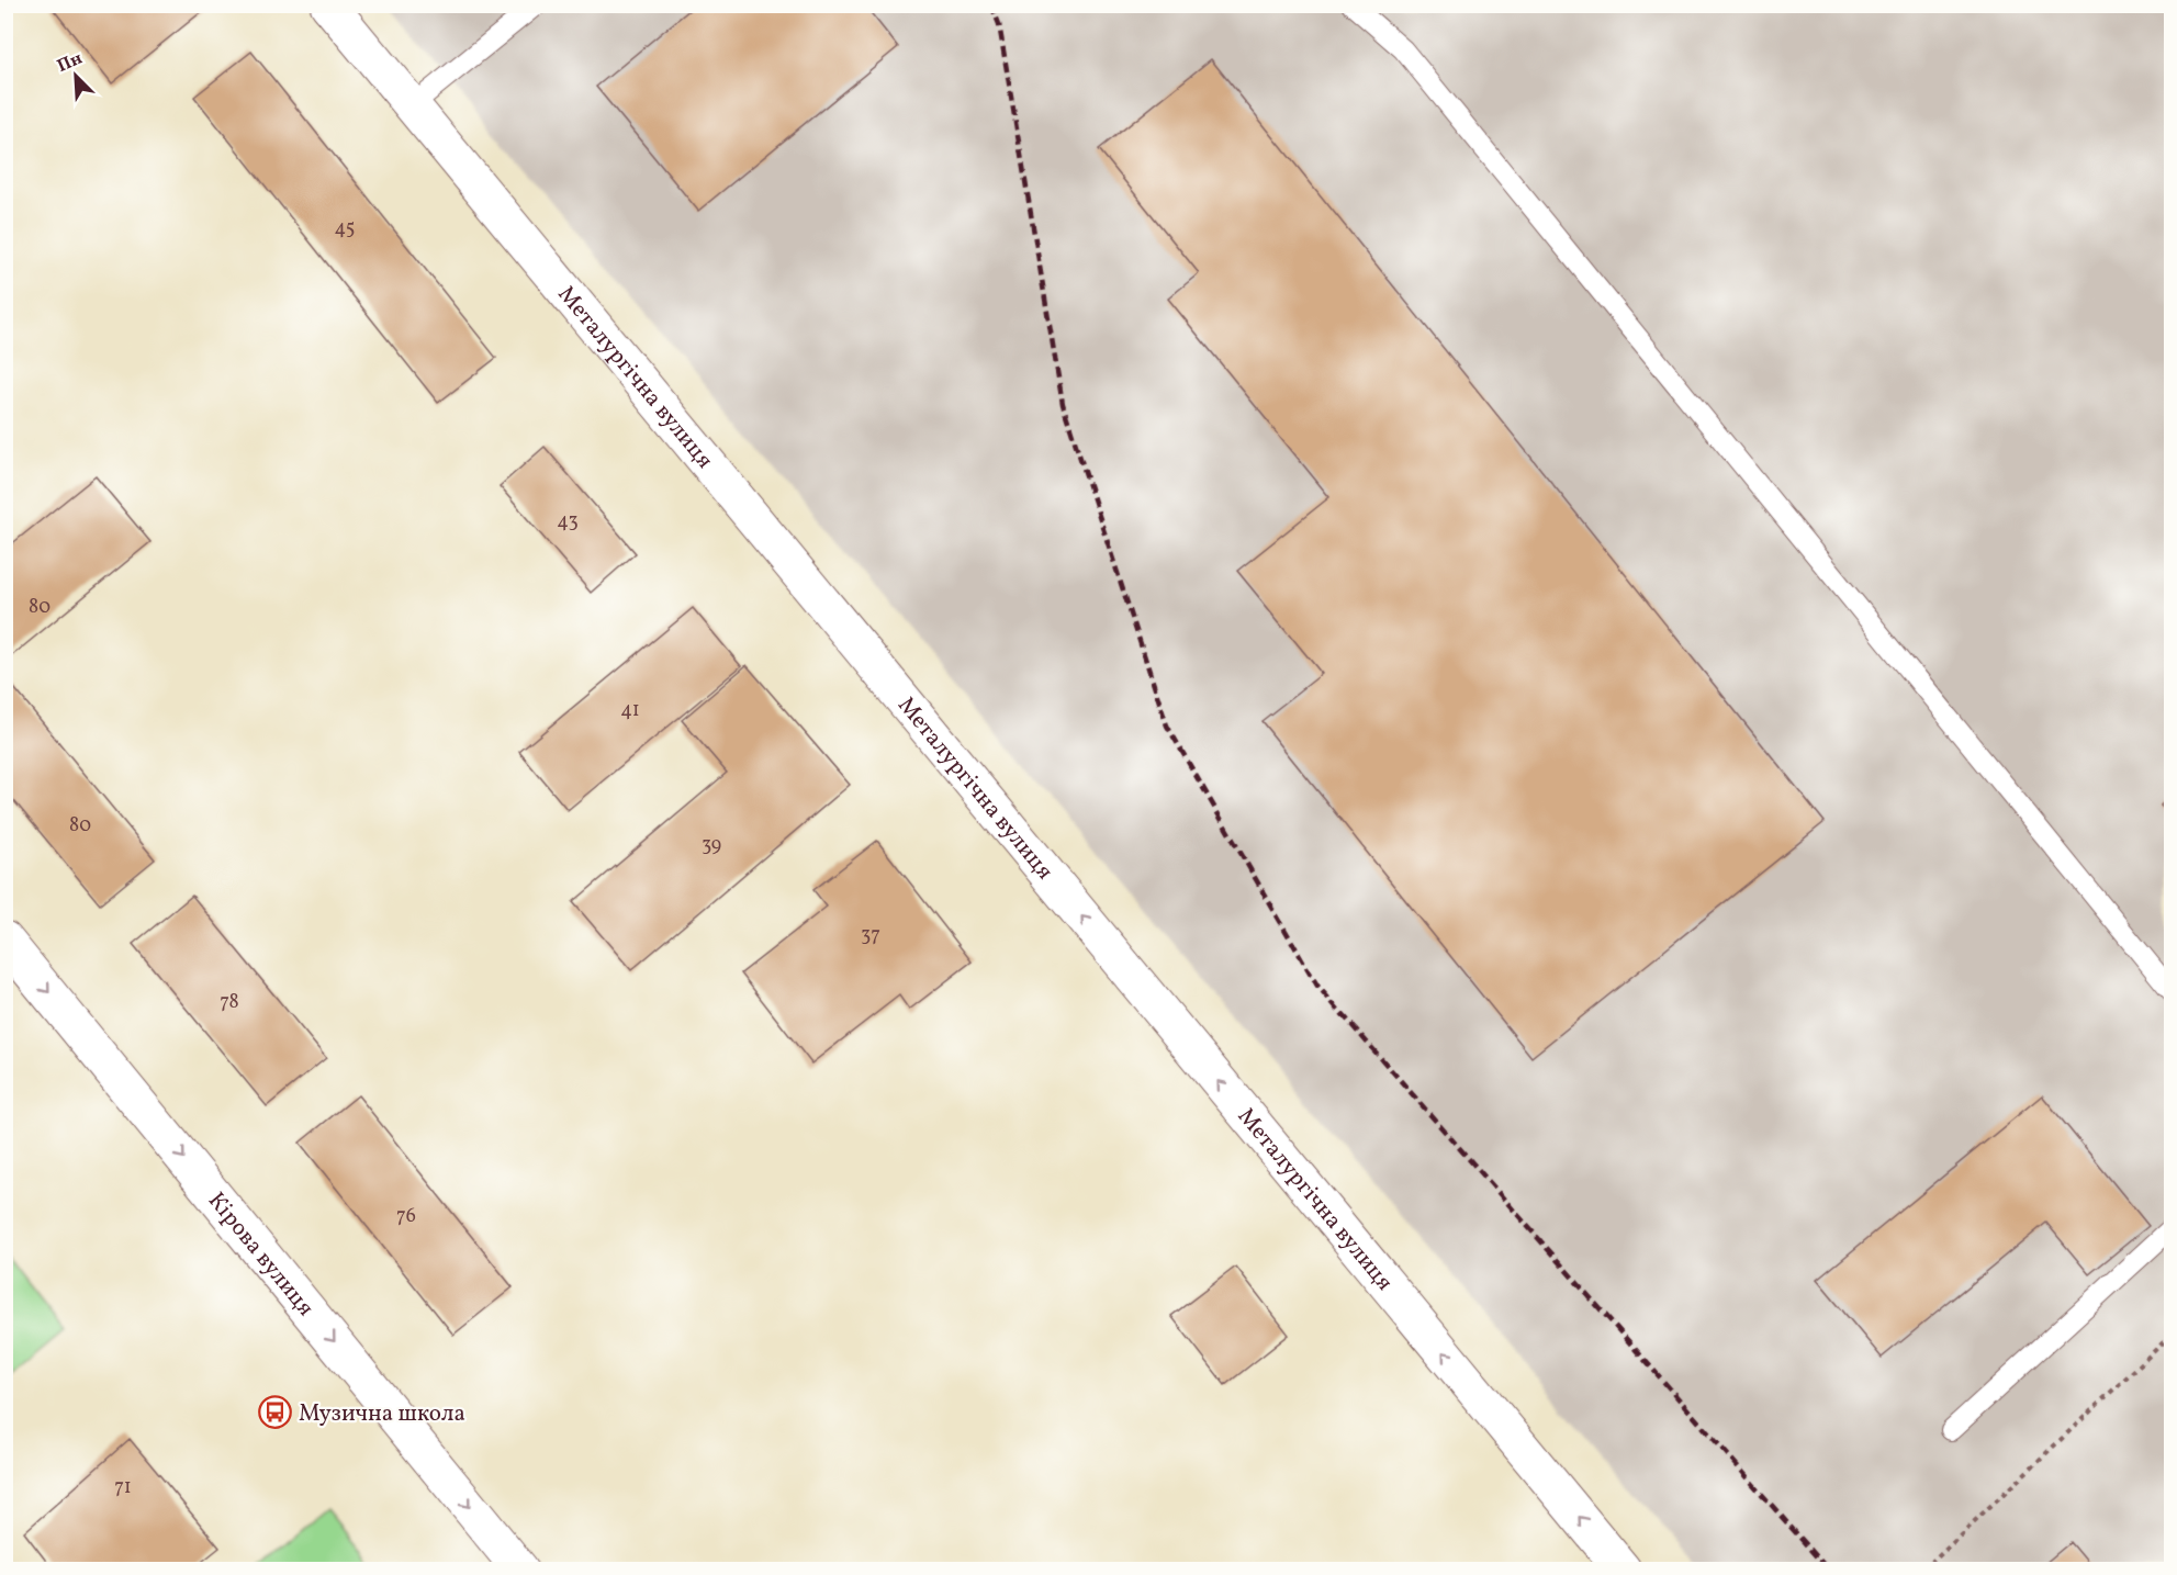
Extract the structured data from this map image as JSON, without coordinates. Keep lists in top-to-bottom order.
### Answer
{
  "streets": {
    "street": ["Металургічна вулиця", "Кірова вулиця"]
  },
  "one_way": ["Металургічна вулиця", "Кірова вулиця"],
  "places": {
    "bus stop": ["Музична школа"]
  },
  "house_numbers": [
    "45",
    "43",
    "80",
    "41",
    "80",
    "39",
    "37",
    "78",
    "76",
    "71"
  ],
  "north": "top left"
}
